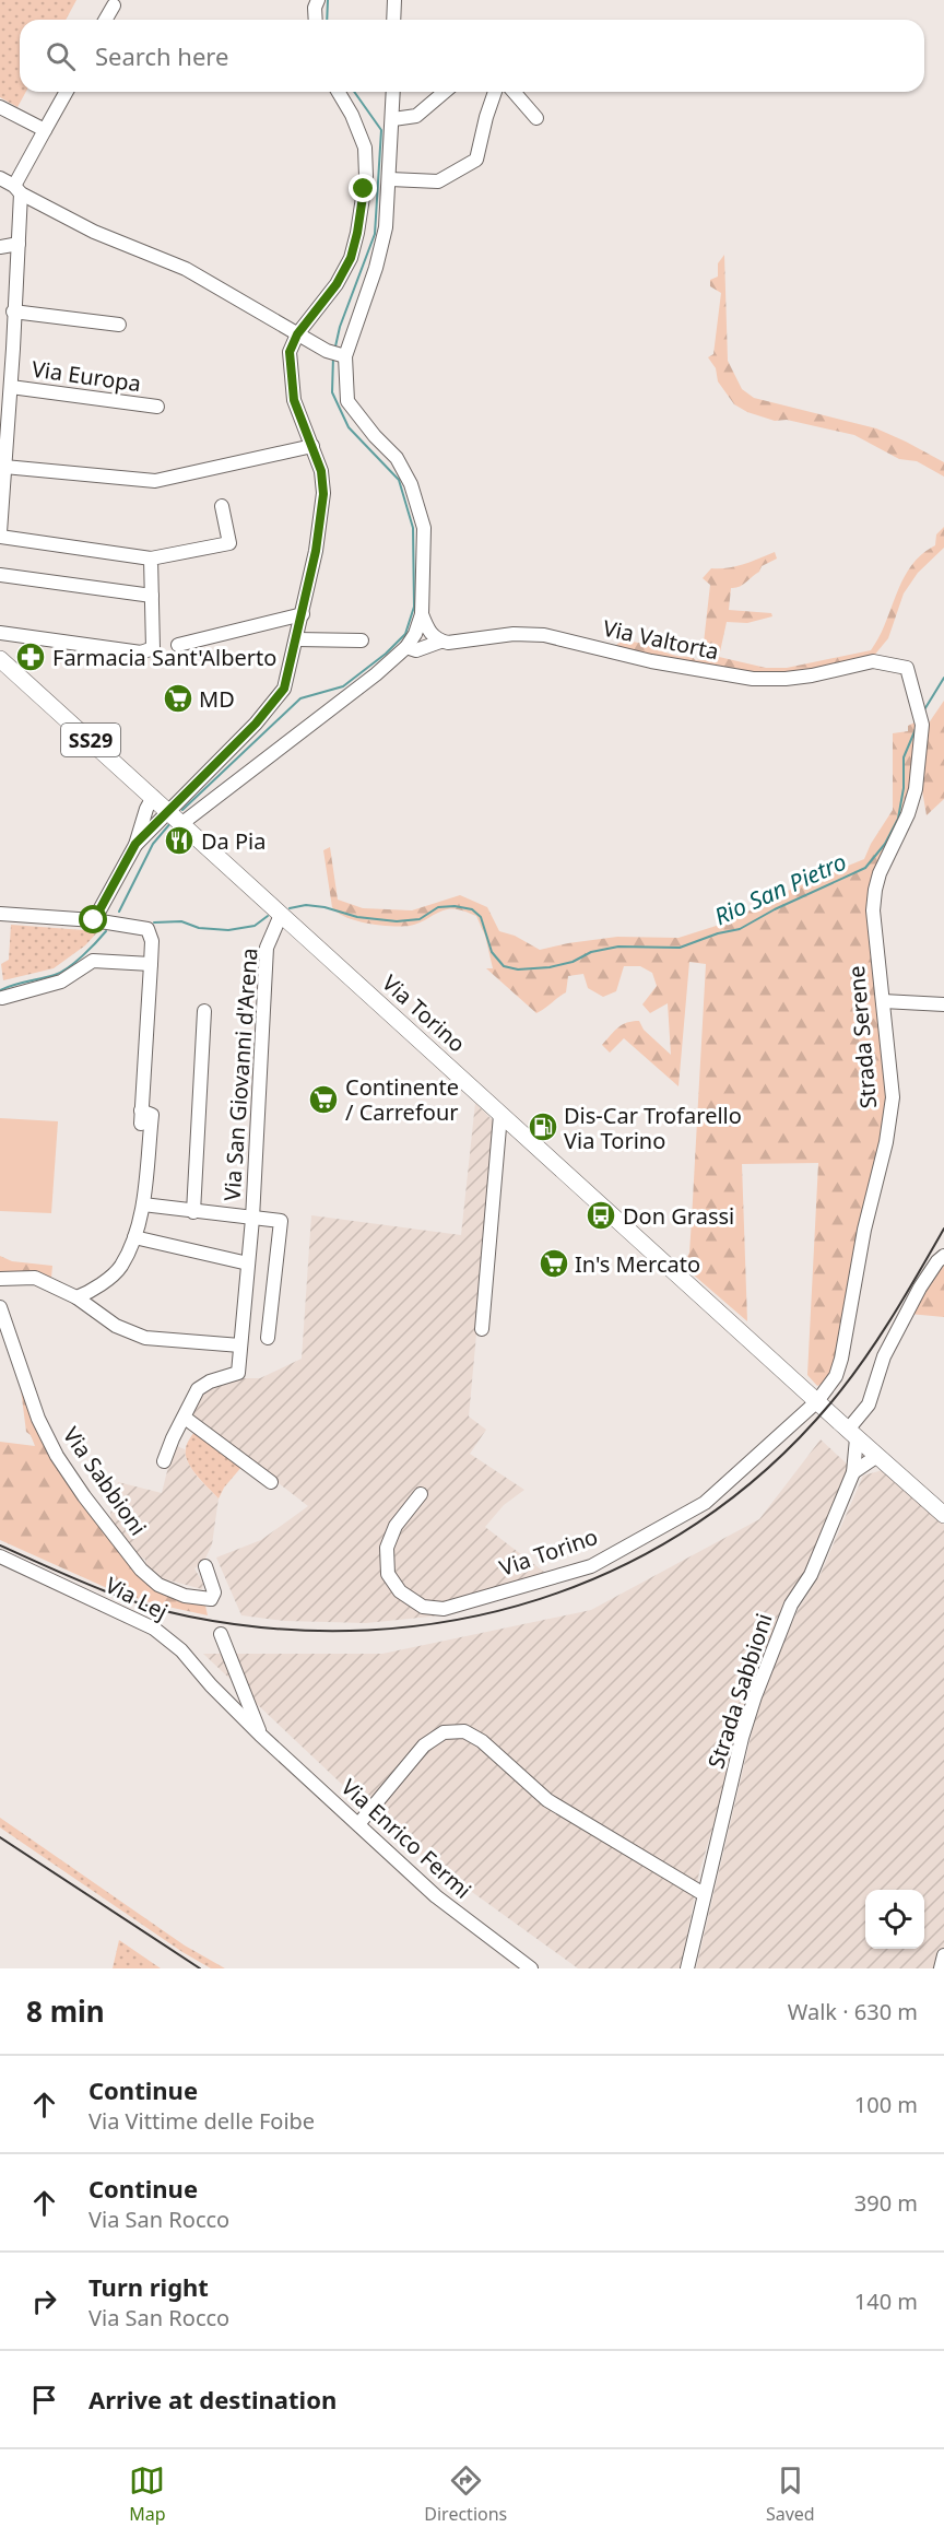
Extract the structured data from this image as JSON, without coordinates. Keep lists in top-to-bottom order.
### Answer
{
  "streets": {
    "main road": ["SS29", "Via Torino"],
    "street": [
      "Via Europa",
      "Via Valtorta",
      "Strada Serene",
      "Via San Giovanni d'Arena",
      "Via Sabbioni",
      "Via Lej",
      "Strada Sabbioni",
      "Via Enrico Fermi"
    ]
  },
  "crossings": [
    ["Via Valtorta", "Strada Serene"],
    ["Via Torino", "Strada Serene"],
    ["Via Torino", "Via San Giovanni d'Arena"],
    ["Via Torino", "Strada Sabbioni"],
    ["Via Lej", "Via Enrico Fermi"]
  ],
  "water": ["Rio San Pietro"],
  "places": {
    "pharmacy": ["Farmacia Sant'Alberto"],
    "supermarket": ["MD", "Continente / Carrefour", "In's Mercato"],
    "restaurant": ["Da Pia"],
    "fuel station": ["Dis-Car Trofarello Via Torino"],
    "bus stop": ["Don Grassi"]
  },
  "page": {
    "search": "Search here",
    "heading": ["8 min", "Walk · 630 m"],
    "list": [
      ["Continue", "Via Vittime delle Foibe", "100 m"],
      ["Continue", "Via San Rocco", "390 m"],
      ["Turn right", "Via San Rocco", "140 m"],
      "Arrive at destination"
    ],
    "nav": ["Map", "Directions", "Saved"]
  }
}
